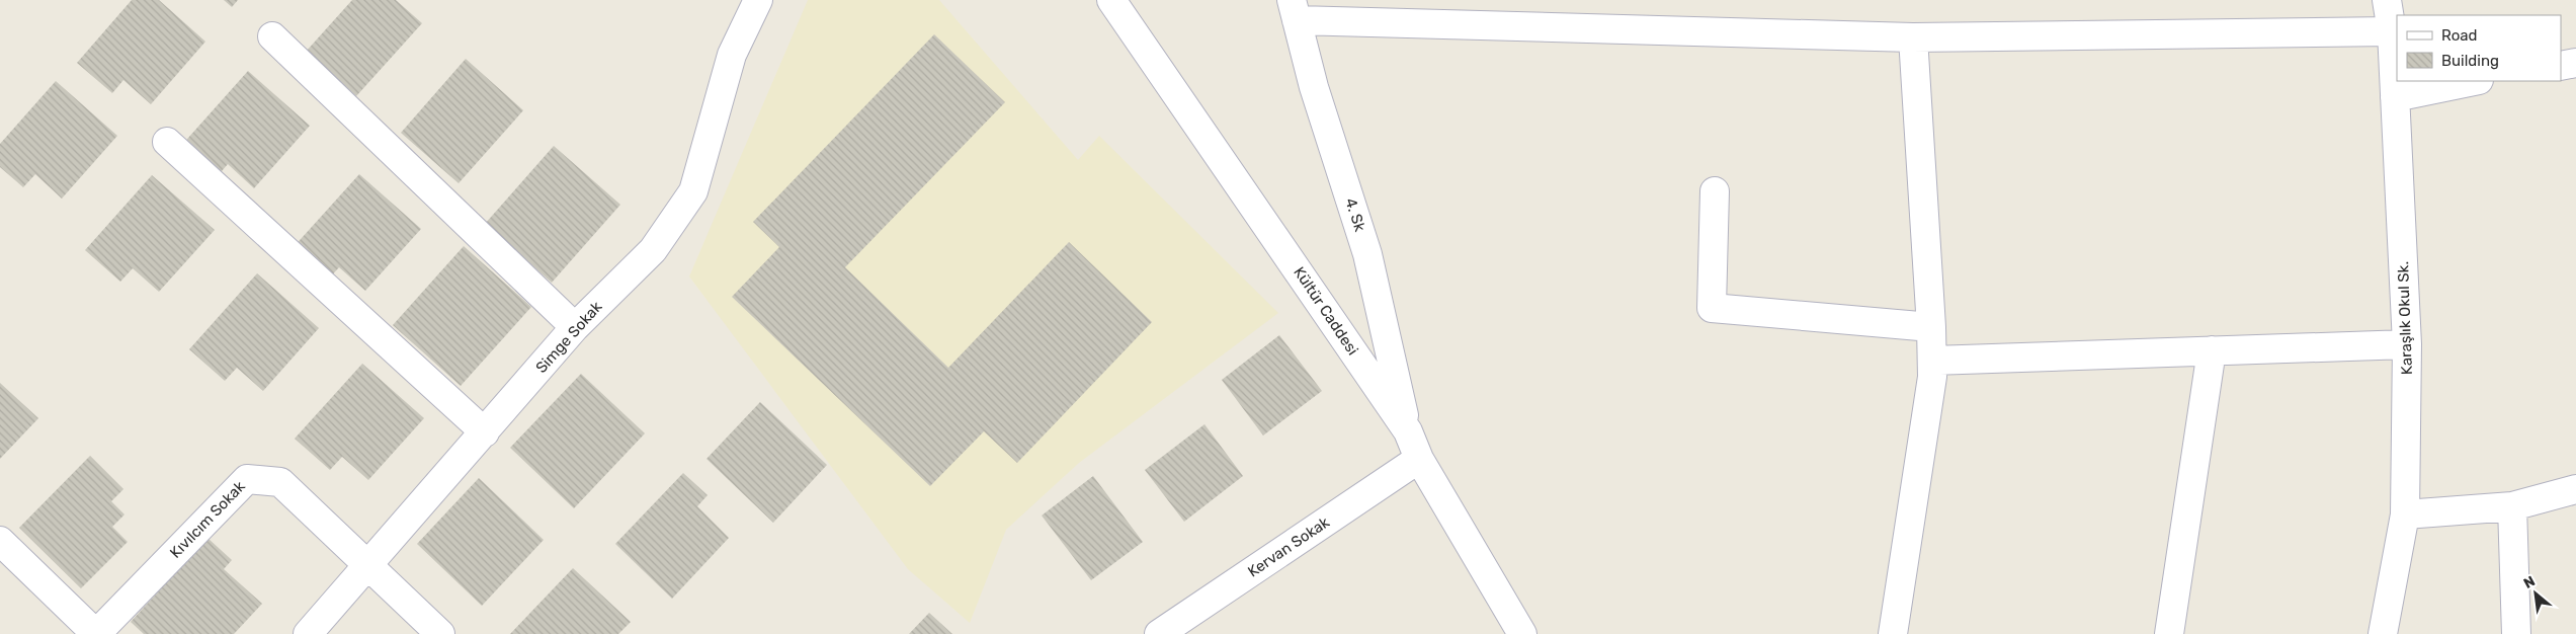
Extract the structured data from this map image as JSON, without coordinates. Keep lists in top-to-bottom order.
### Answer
{
  "streets": {
    "street": [
      "4. Sk",
      "Kültür Caddesi",
      "Karaşlık Okul Sk.",
      "Simge Sokak",
      "Kıvılcım Sokak",
      "Kervan Sokak"
    ]
  },
  "crossings": [
    ["4. Sk", "Kültür Caddesi"],
    ["Kültür Caddesi", "Kervan Sokak"],
    ["Simge Sokak", "Kıvılcım Sokak"]
  ],
  "legend": ["Road", "Building"],
  "north": "top left"
}
